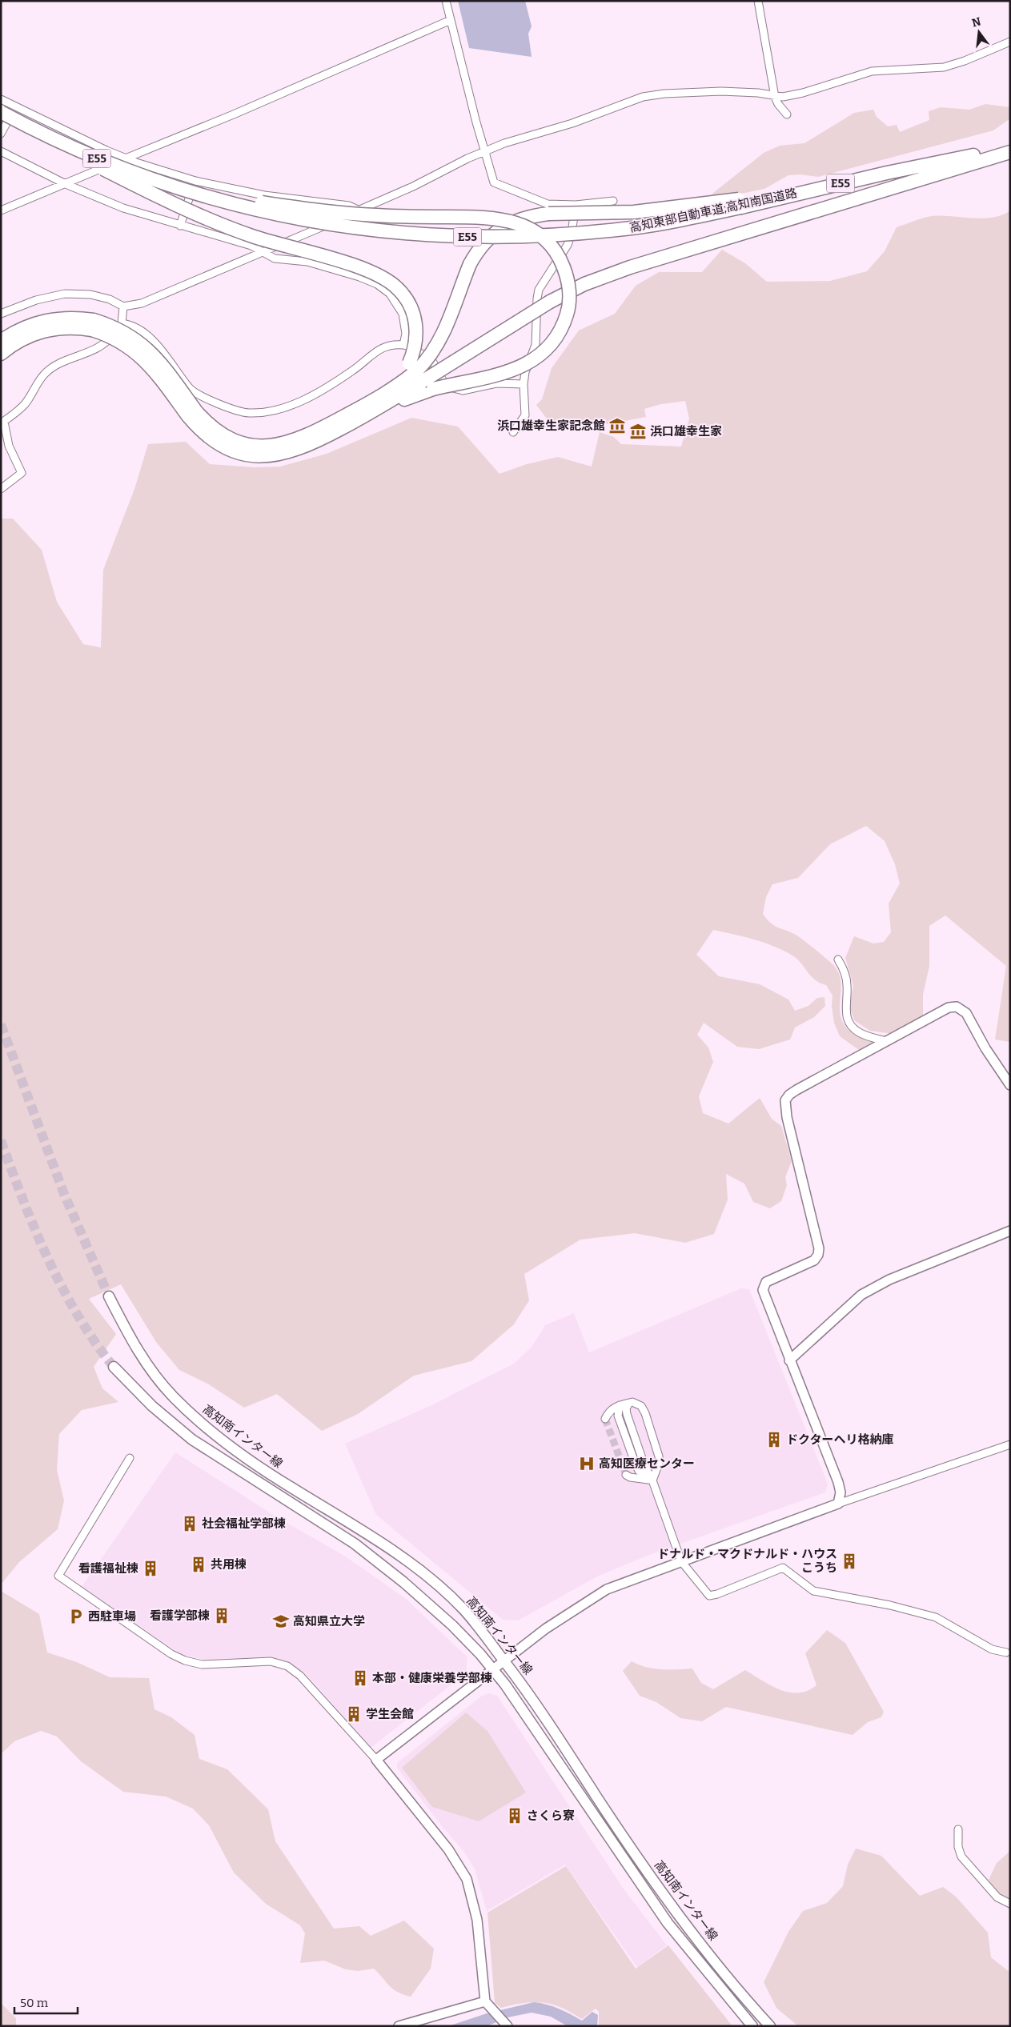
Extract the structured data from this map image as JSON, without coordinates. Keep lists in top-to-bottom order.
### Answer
{
  "streets": {
    "highway": ["E55", "高知東部自動車道;高知南国道路"],
    "main road": ["高知南インター線"]
  },
  "places": {
    "museum": ["浜口雄幸生家記念館", "浜口雄幸生家"],
    "building": [
      "ドクターヘリ格納庫",
      "社会福祉学部棟",
      "ドナルド・マクドナルド・ハウス こうち",
      "共用棟",
      "看護福祉棟",
      "看護学部棟",
      "本部・健康栄養学部棟",
      "学生会館",
      "さくら寮"
    ],
    "hospital": ["高知医療センター"],
    "parking": ["西駐車場"],
    "school or university": ["高知県立大学"]
  },
  "scale_bar": "50 m",
  "north": "top"
}
